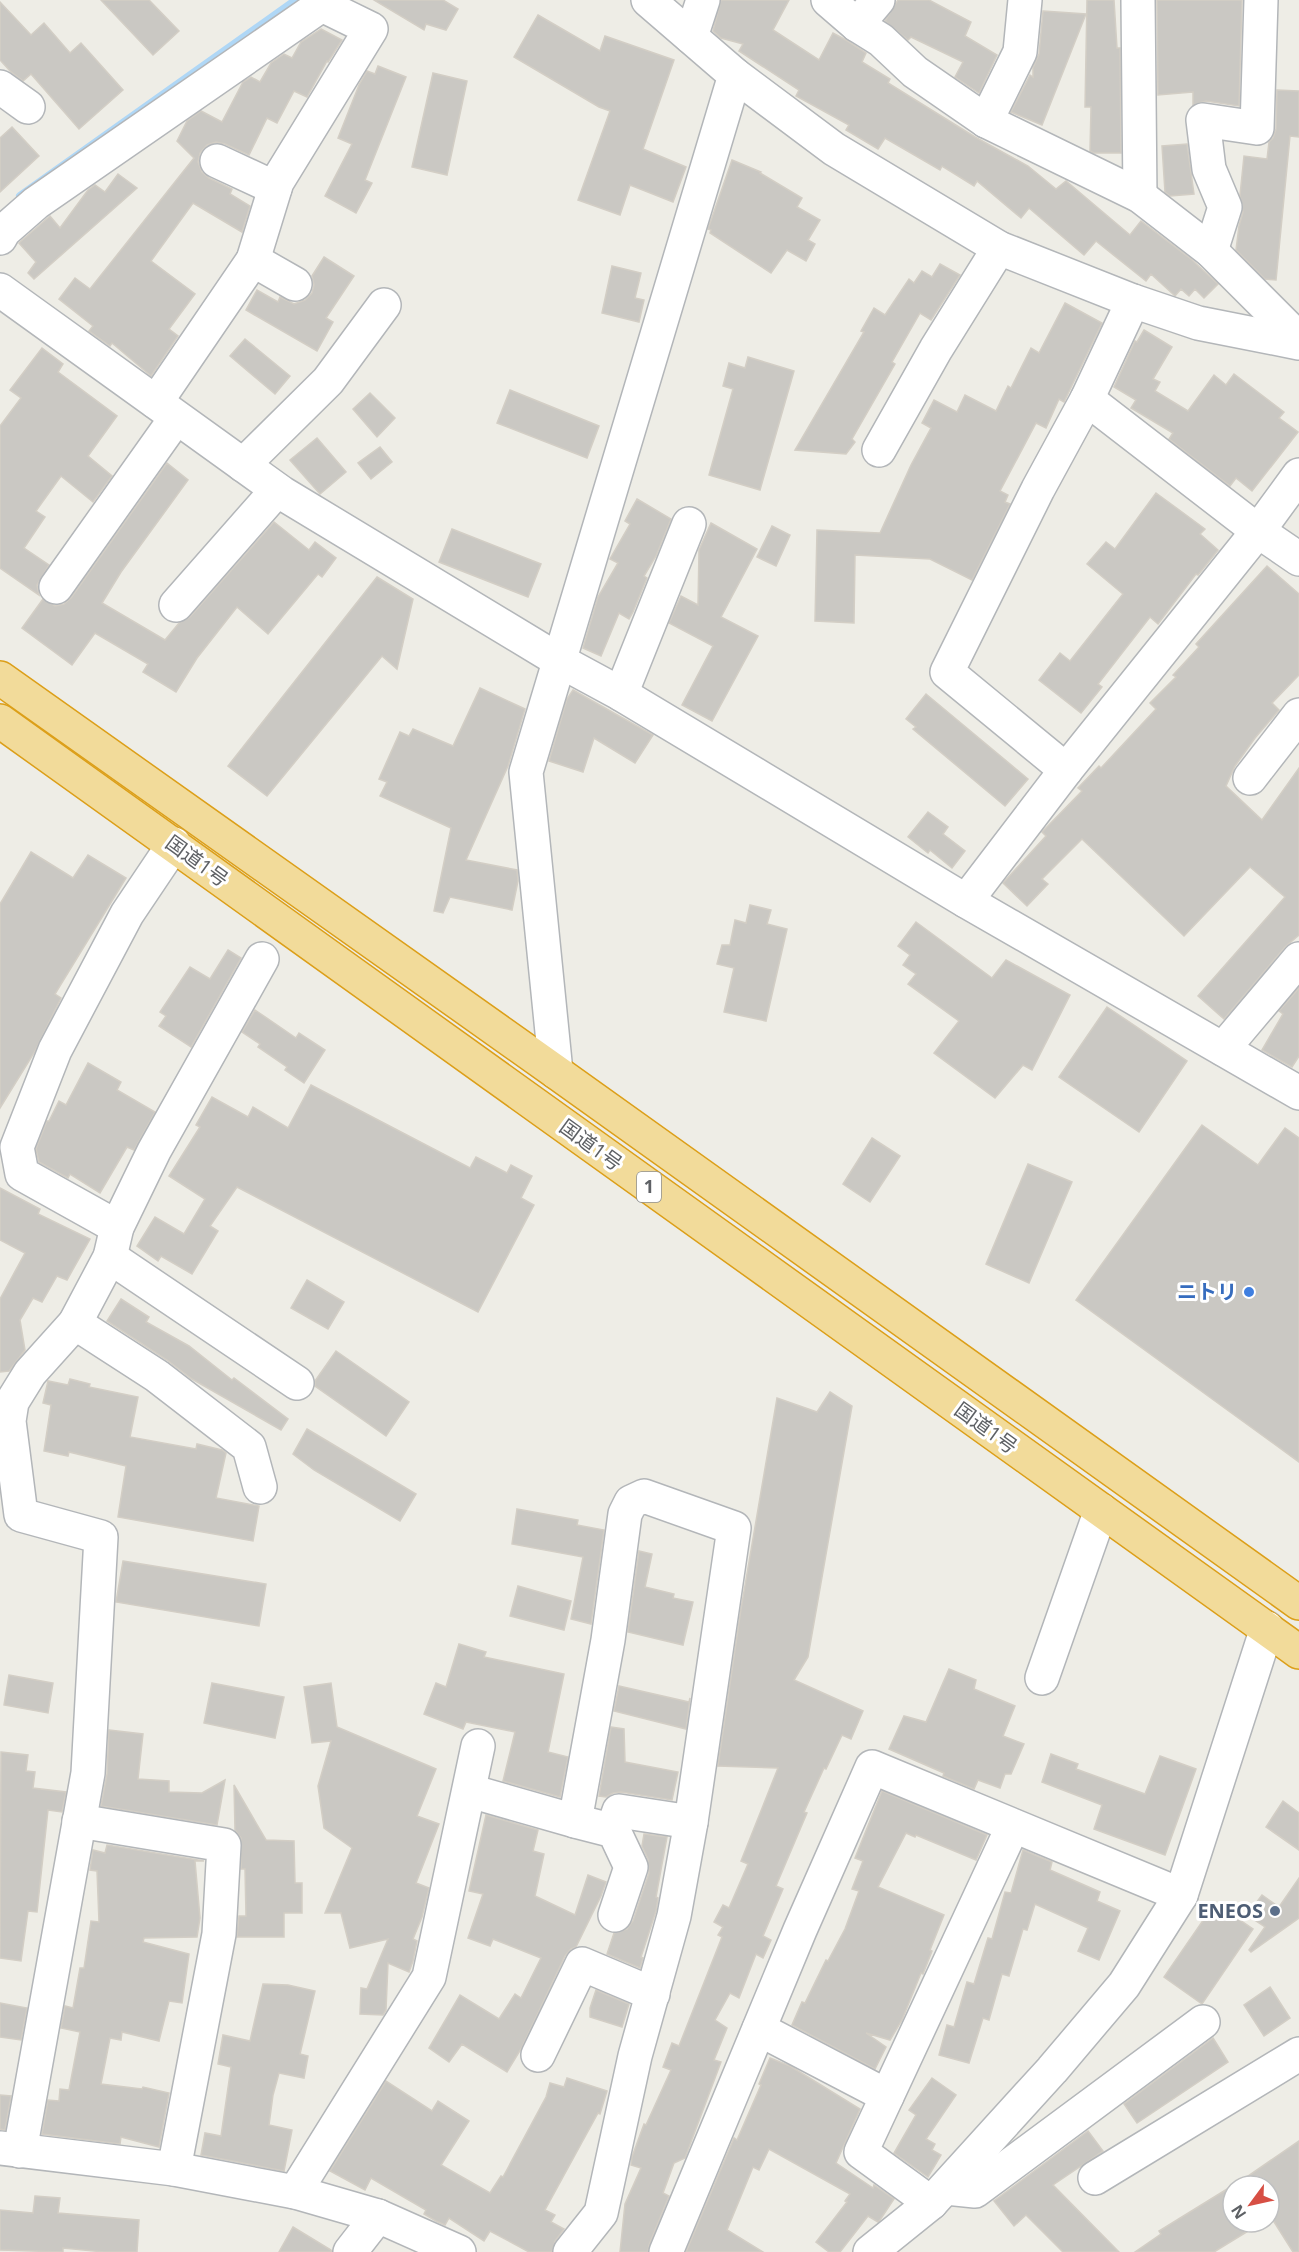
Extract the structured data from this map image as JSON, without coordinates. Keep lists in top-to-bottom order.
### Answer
{
  "streets": {
    "highway": ["国道1号", "1"]
  },
  "places": ["ニトリ", "ENEOS"],
  "north": "bottom left"
}
